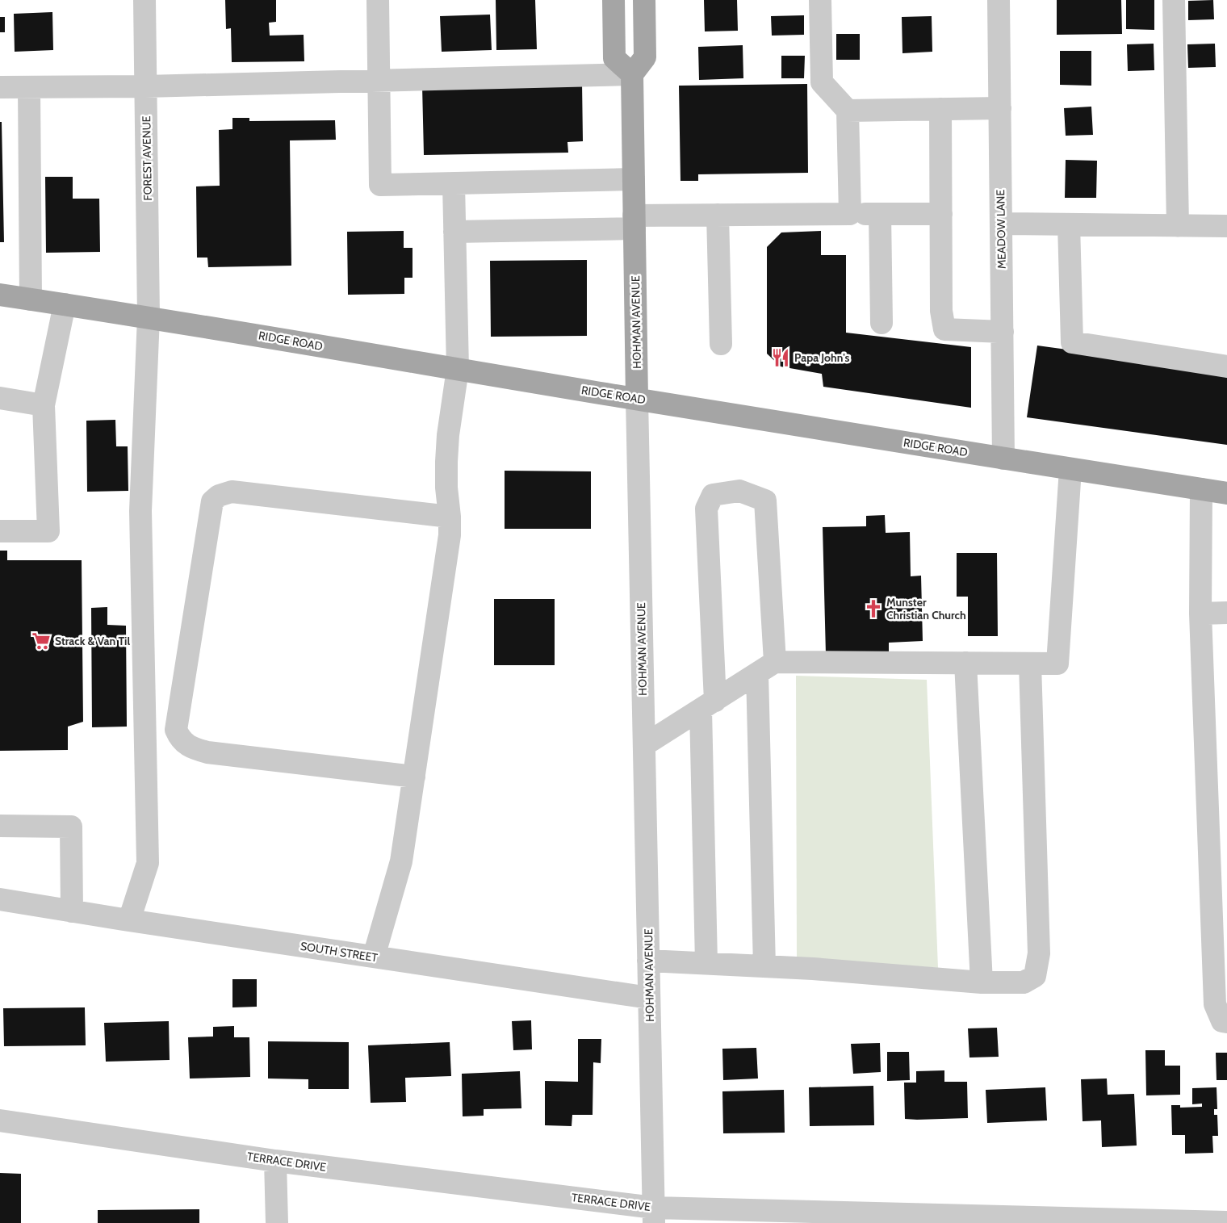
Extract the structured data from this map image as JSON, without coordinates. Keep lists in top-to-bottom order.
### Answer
{
  "streets": {
    "main road": ["HOHMAN AVENUE", "RIDGE ROAD"],
    "street": [
      "FOREST AVENUE",
      "MEADOW LANE",
      "SOUTH STREET",
      "TERRACE DRIVE"
    ]
  },
  "crossings": [
    ["FOREST AVENUE", "RIDGE ROAD"],
    ["FOREST AVENUE", "SOUTH STREET"],
    ["MEADOW LANE", "RIDGE ROAD"],
    ["HOHMAN AVENUE", "RIDGE ROAD"],
    ["HOHMAN AVENUE", "SOUTH STREET"],
    ["HOHMAN AVENUE", "TERRACE DRIVE"]
  ],
  "places": {
    "restaurant": ["Papa John's"],
    "church": ["Munster Christian Church"],
    "supermarket": ["Strack & Van Til"]
  }
}
